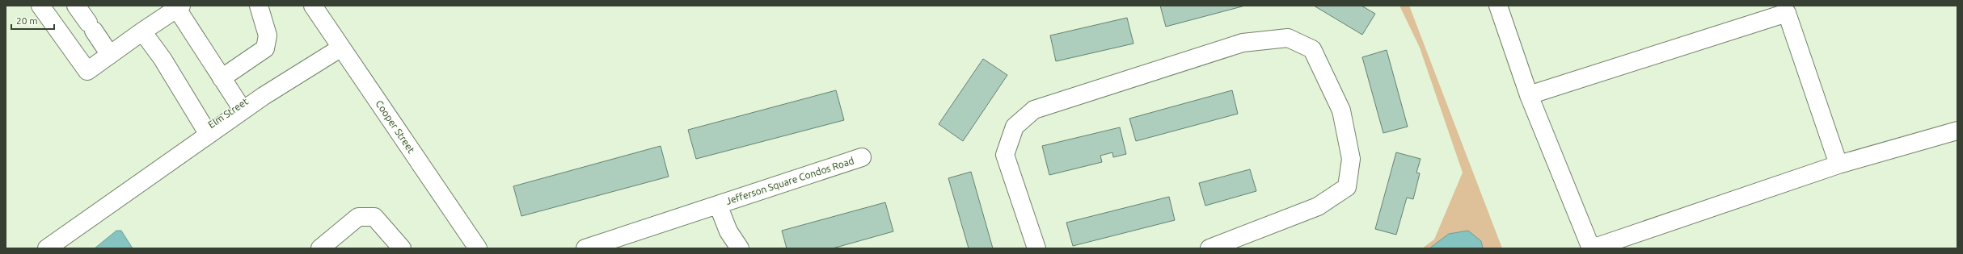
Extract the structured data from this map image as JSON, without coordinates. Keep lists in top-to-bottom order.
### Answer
{
  "streets": {
    "street": ["Elm Street", "Cooper Street", "Jefferson Square Condos Road"]
  },
  "crossings": [
    ["Elm Street", "Cooper Street"]
  ],
  "scale_bar": "20 m"
}
